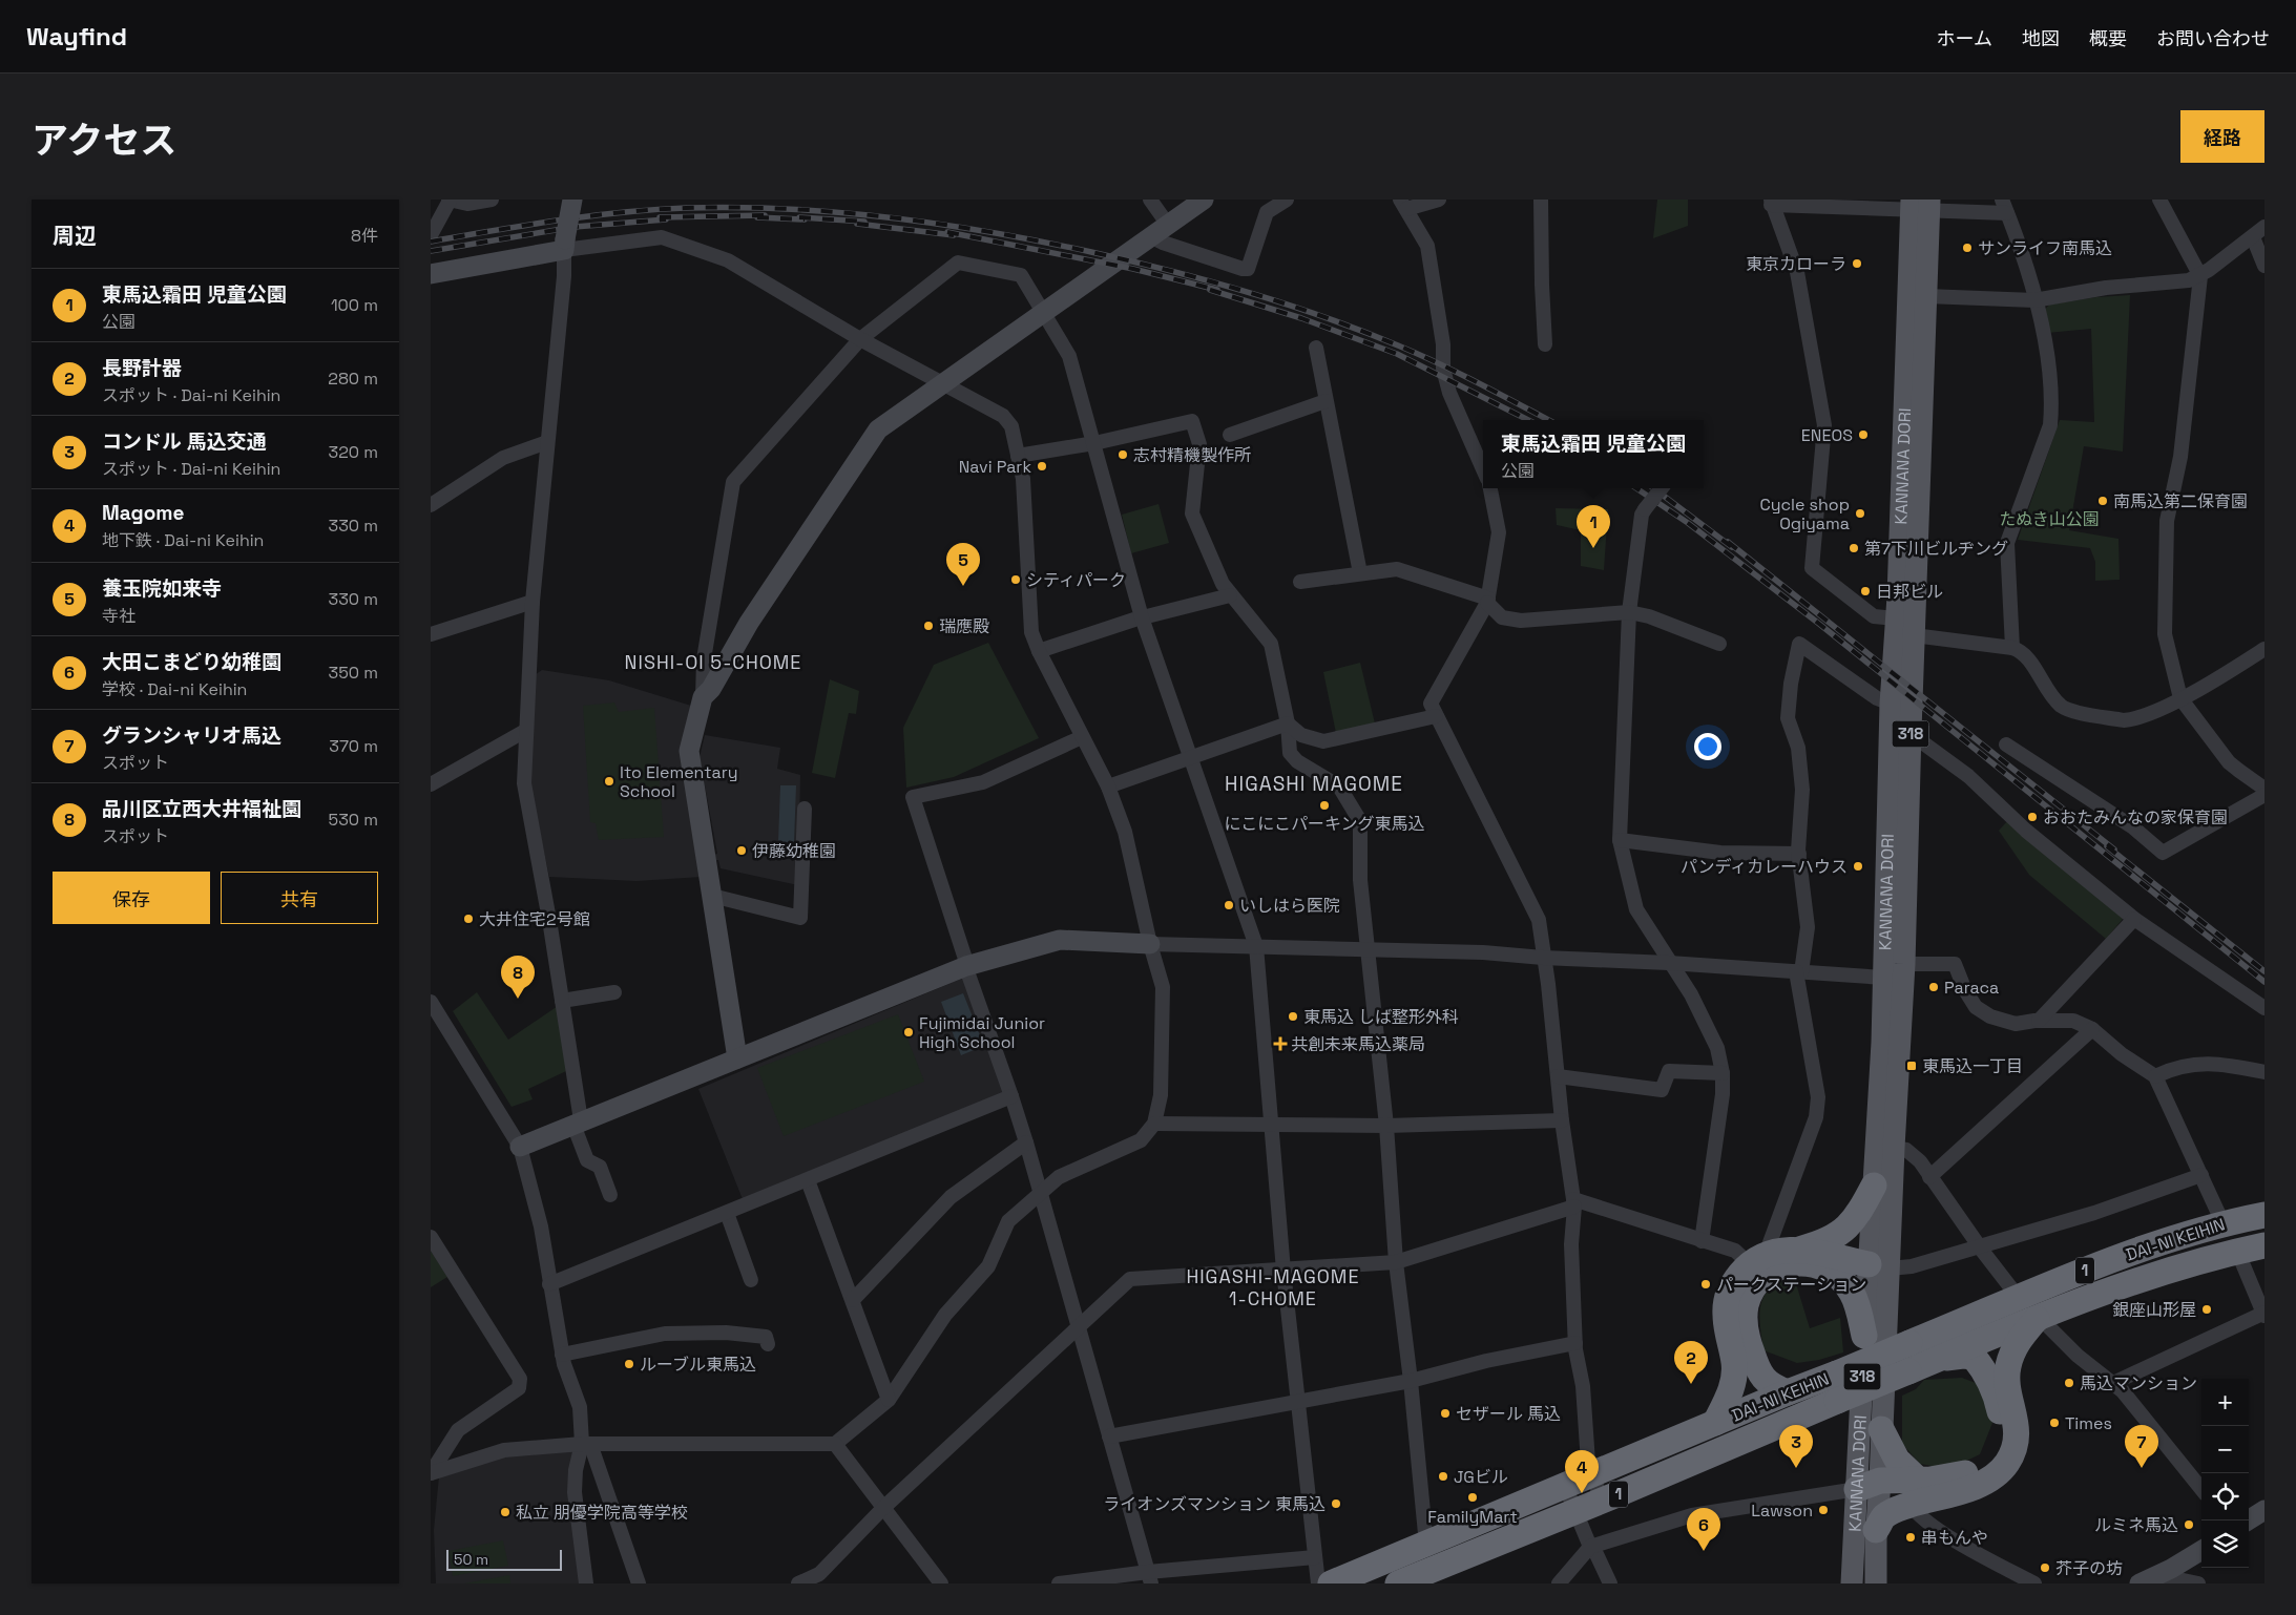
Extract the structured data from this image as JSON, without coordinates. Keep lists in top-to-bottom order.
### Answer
{
  "streets": {
    "highway": ["DAI-NI KEIHIN", "1"],
    "main road": ["KANNANA DORI", "318"]
  },
  "districts": ["NISHI-OI 5-CHOME", "HIGASHI MAGOME", "HIGASHI-MAGOME 1-CHOME"],
  "parks": ["たぬき山公園"],
  "places": {
    "other": [
      "サンライフ南馬込",
      "東京カローラ",
      "ENEOS",
      "志村精機製作所",
      "Navi Park",
      "南馬込第二保育園",
      "Cycle shop Ogiyama",
      "第7下川ビルヂング",
      "シティパーク",
      "日邦ビル",
      "瑞應殿",
      "Ito Elementary School",
      "にこにこパーキング東馬込",
      "おおたみんなの家保育園",
      "伊藤幼稚園",
      "パンディカレーハウス",
      "いしはら医院",
      "大井住宅2号館",
      "Paraca",
      "東馬込 しば整形外科",
      "Fujimidai Junior High School",
      "パークステーション",
      "銀座山形屋",
      "ルーブル東馬込",
      "馬込マンション",
      "セザール 馬込",
      "Times",
      "JGビル",
      "FamilyMart",
      "ライオンズマンション 東馬込",
      "Lawson",
      "私立 朋優学院高等学校",
      "ルミネ馬込",
      "串もんや",
      "芥子の坊"
    ],
    "health": ["共創未来馬込薬局"],
    "transit": ["東馬込一丁目"]
  },
  "scale_bar": "50 m",
  "page": {
    "header": "Wayfind",
    "nav": [
      "ホーム",
      "地図",
      "概要",
      "お問い合わせ"
    ],
    "title": "アクセス",
    "buttons": [
      "経路",
      ["保存", "共有"]
    ],
    "heading": ["周辺", "8件"],
    "list": [
      {
        "mark": "1",
        "name": "東馬込霜田 児童公園",
        "note": "公園",
        "value": "100 m"
      },
      {
        "mark": "2",
        "name": "長野計器",
        "note": "スポット · Dai-ni Keihin",
        "value": "280 m"
      },
      {
        "mark": "3",
        "name": "コンドル 馬込交通",
        "note": "スポット · Dai-ni Keihin",
        "value": "320 m"
      },
      {
        "mark": "4",
        "name": "Magome",
        "note": "地下鉄 · Dai-ni Keihin",
        "value": "330 m"
      },
      {
        "mark": "5",
        "name": "養玉院如来寺",
        "note": "寺社",
        "value": "330 m"
      },
      {
        "mark": "6",
        "name": "大田こまどり幼稚園",
        "note": "学校 · Dai-ni Keihin",
        "value": "350 m"
      },
      {
        "mark": "7",
        "name": "グランシャリオ馬込",
        "note": "スポット",
        "value": "370 m"
      },
      {
        "mark": "8",
        "name": "品川区立西大井福祉園",
        "note": "スポット",
        "value": "530 m"
      }
    ],
    "popup": ["東馬込霜田 児童公園", "公園"],
    "pins": [
      "1",
      "5",
      "8",
      "2",
      "3",
      "7",
      "4",
      "6"
    ],
    "map_buttons": ["+", "−"],
    "scale": "50 m"
  }
}
